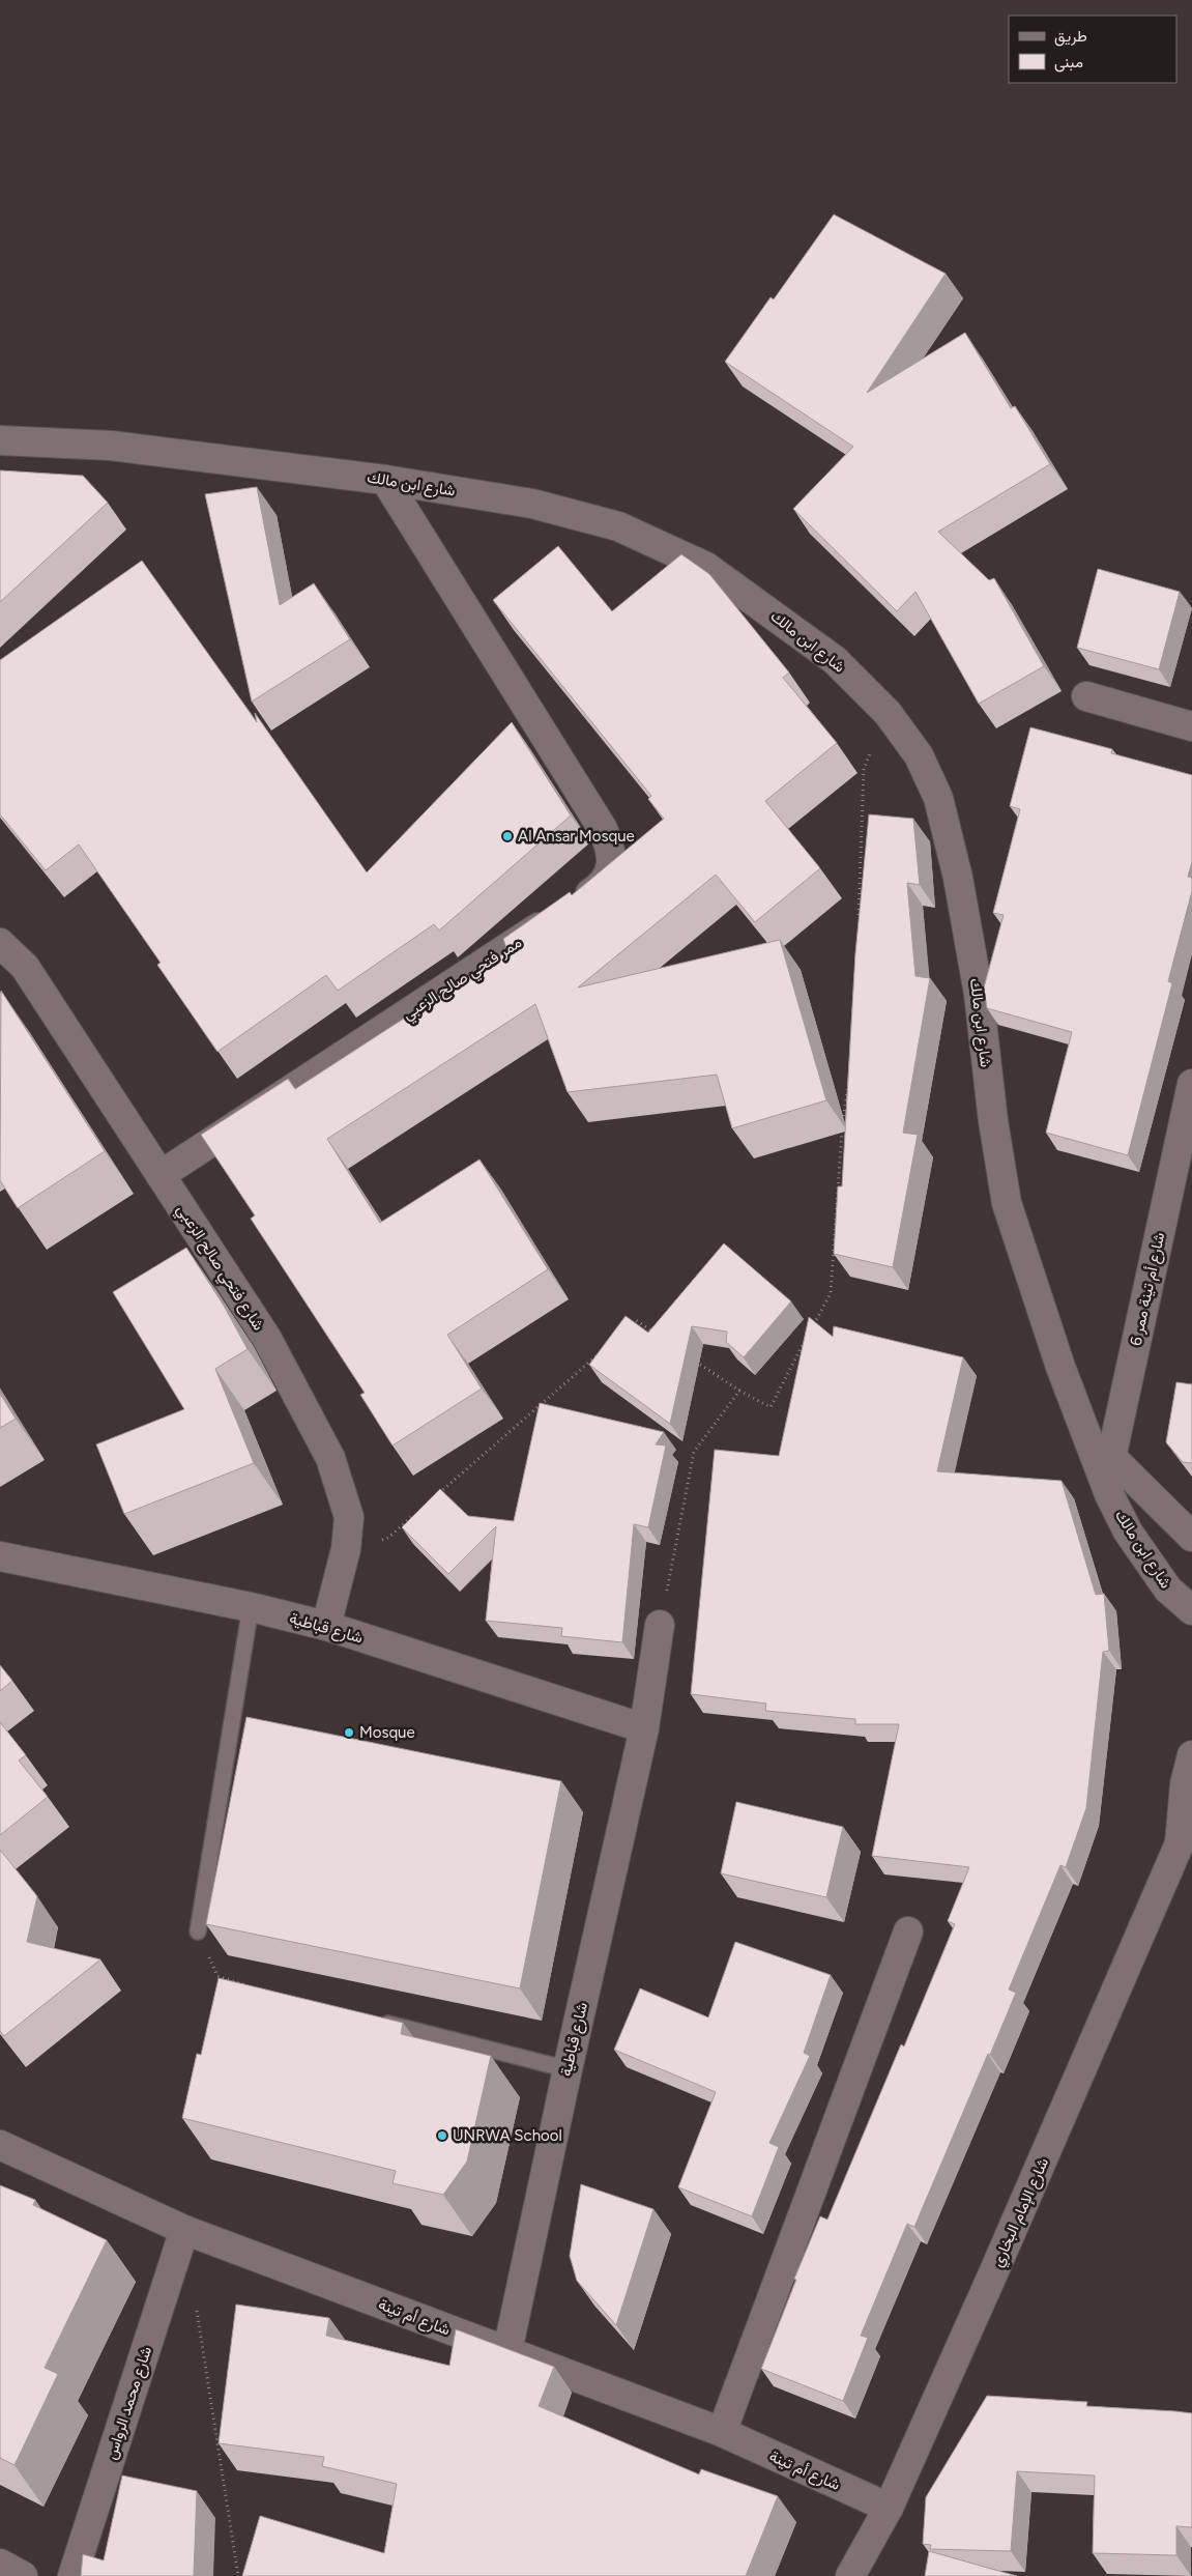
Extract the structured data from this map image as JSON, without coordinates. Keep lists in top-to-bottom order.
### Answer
{
  "streets": {
    "street": [
      "شارع ابن مالك",
      "ممر فتحي صالح الزعبي",
      "شارع فتحي صالح الزعبي",
      "شارع أم تينة ممر 6",
      "شارع قباطية",
      "شارع الإمام البخاري",
      "شارع أم تينة",
      "شارع محمد الرواس"
    ]
  },
  "crossings": [
    ["شارع ابن مالك", "ممر فتحي صالح الزعبي"],
    ["شارع ابن مالك", "شارع أم تينة ممر 6"],
    ["ممر فتحي صالح الزعبي", "شارع فتحي صالح الزعبي"],
    ["شارع فتحي صالح الزعبي", "شارع قباطية"],
    ["شارع قباطية", "شارع أم تينة"],
    ["شارع الإمام البخاري", "شارع أم تينة"],
    ["شارع أم تينة", "شارع محمد الرواس"]
  ],
  "places": ["Al Ansar Mosque", "Mosque", "UNRWA School"],
  "legend": ["طريق", "مبنى"]
}
